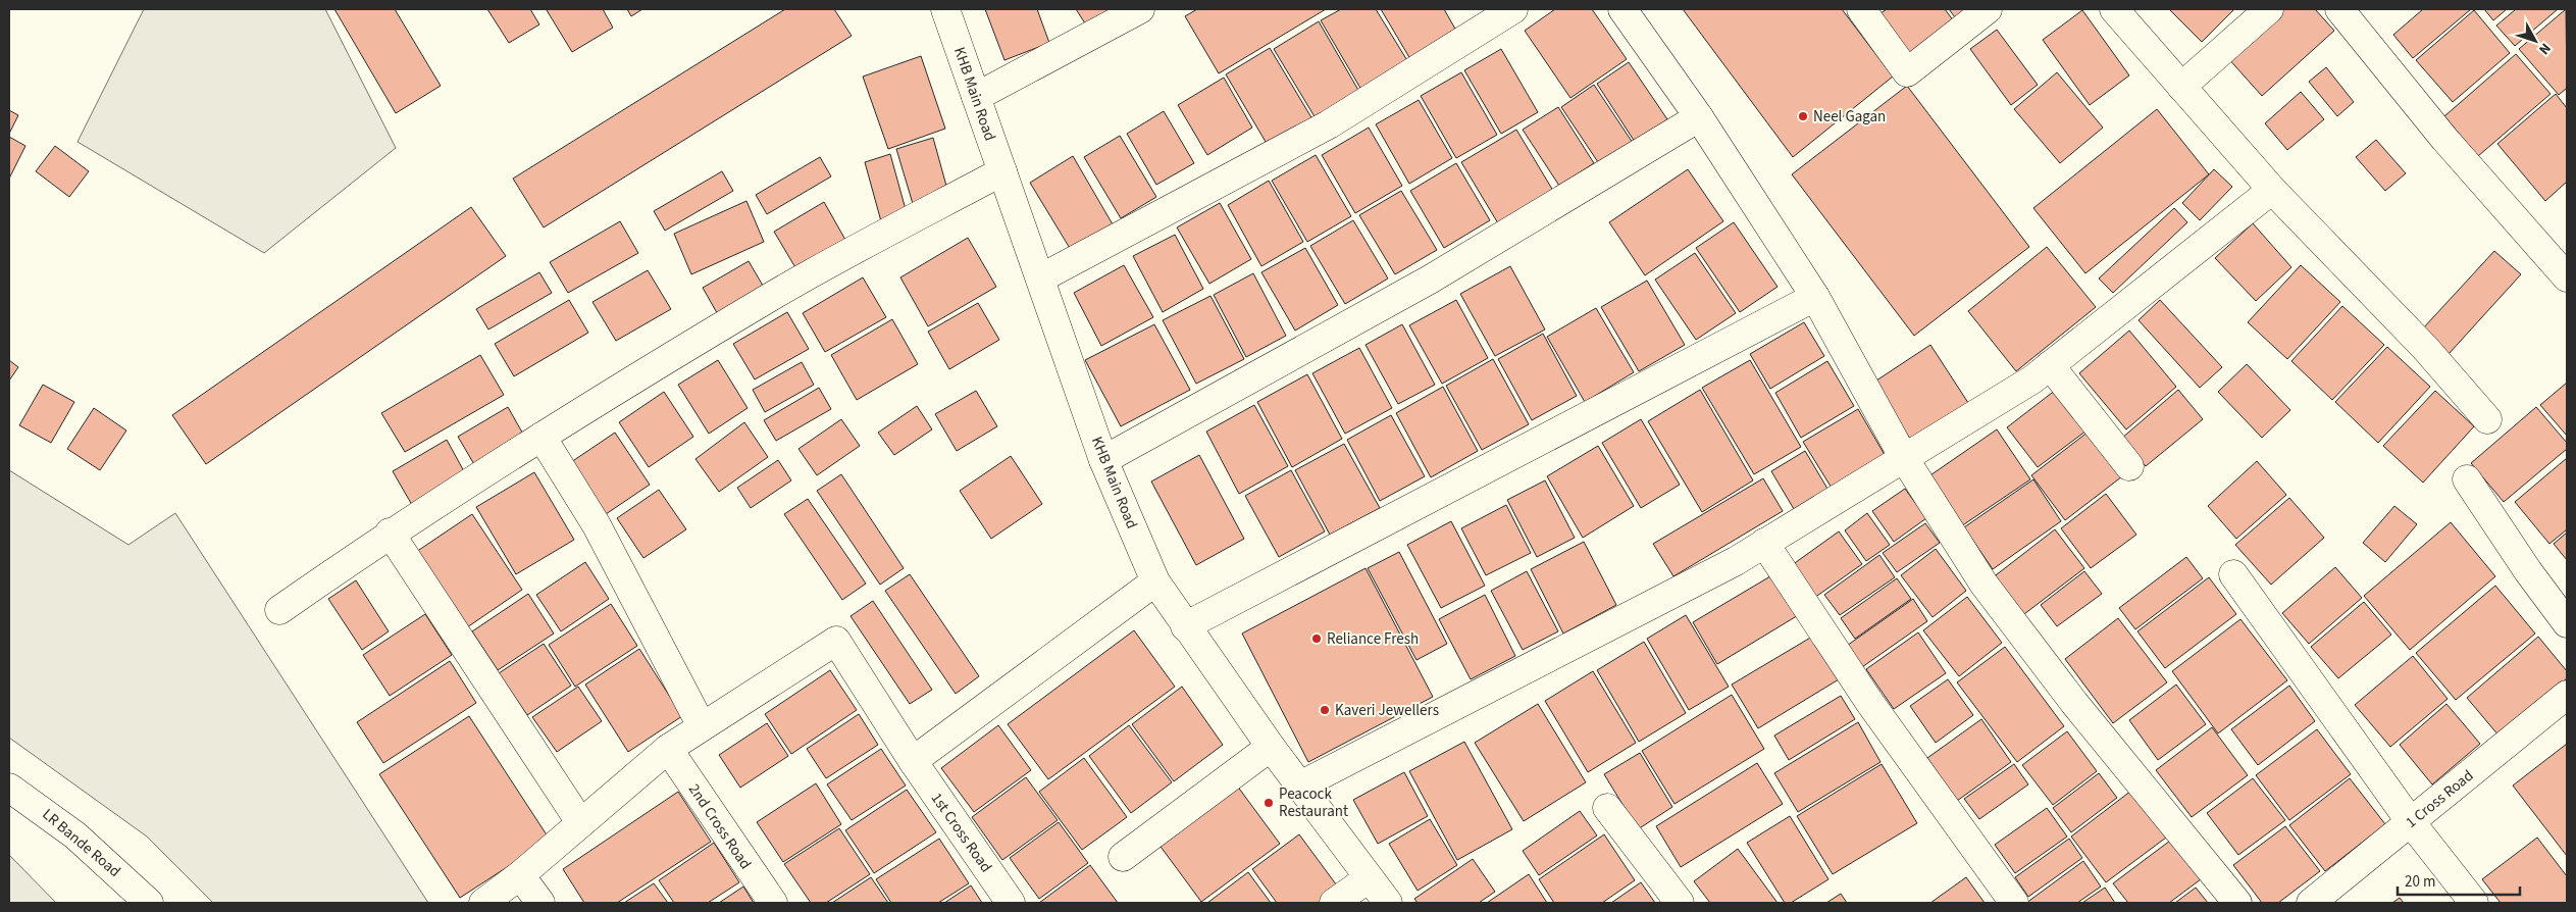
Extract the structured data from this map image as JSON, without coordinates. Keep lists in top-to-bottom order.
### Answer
{
  "streets": {
    "street": [
      "KHB Main Road",
      "1 Cross Road",
      "2nd Cross Road",
      "1st Cross Road",
      "LR Bande Road"
    ]
  },
  "places": [
    "Neel Gagan",
    "Reliance Fresh",
    "Kaveri Jewellers",
    "Peacock Restaurant"
  ],
  "scale_bar": "20 m",
  "north": "bottom right"
}
